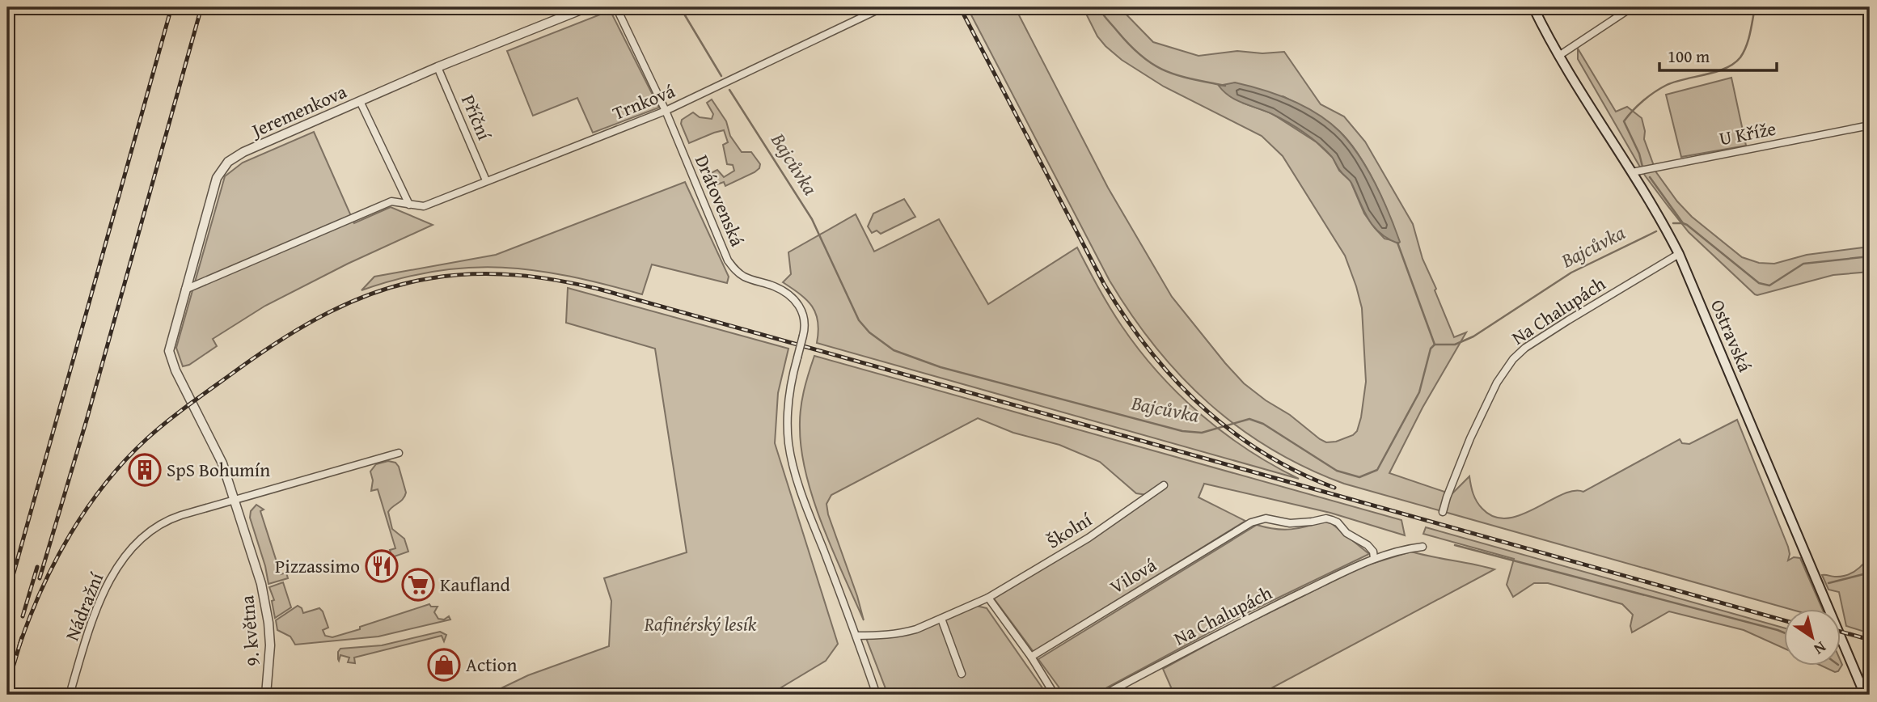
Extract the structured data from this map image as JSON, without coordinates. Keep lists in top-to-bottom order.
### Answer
{
  "streets": {
    "main road": ["Ostravská"],
    "street": [
      "Trnková",
      "Jeremenkova",
      "Příční",
      "U Kříže",
      "Drátovenská",
      "Na Chalupách",
      "Školní",
      "Vilová",
      "Nádražní",
      "9. května"
    ]
  },
  "crossings": [
    ["Trnková", "Jeremenkova"],
    ["Trnková", "Příční"],
    ["Trnková", "Drátovenská"],
    ["Jeremenkova", "Příční"],
    ["Jeremenkova", "9. května"],
    ["U Kříže", "Ostravská"],
    ["Drátovenská", "Školní"],
    ["Na Chalupách", "Ostravská"],
    ["Na Chalupách", "Vilová"],
    ["Nádražní", "9. května"]
  ],
  "water": ["Bajcůvka"],
  "parks": ["Rafinérský lesík"],
  "places": {
    "building": ["SpS Bohumín"],
    "restaurant": ["Pizzassimo"],
    "supermarket": ["Kaufland"],
    "shop": ["Action"]
  },
  "scale_bar": "100 m",
  "north": "bottom right"
}
